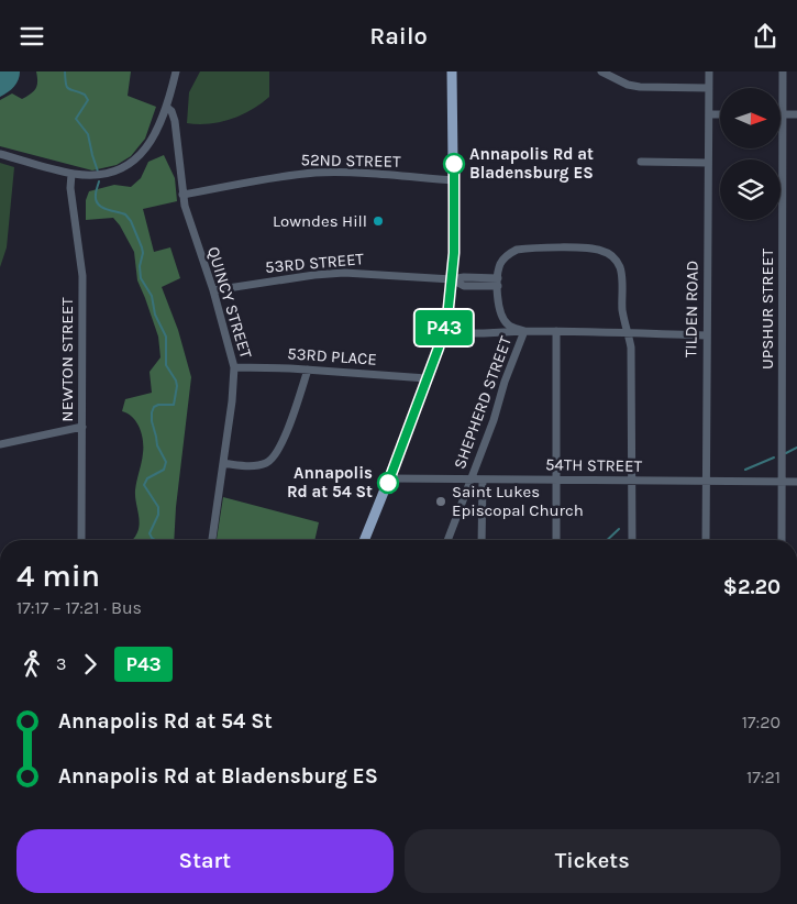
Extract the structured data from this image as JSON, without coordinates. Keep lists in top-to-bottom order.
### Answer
{
  "streets": {
    "street": [
      "52ND STREET",
      "53RD STREET",
      "QUINCY STREET",
      "TILDEN ROAD",
      "UPSHUR STREET",
      "53RD PLACE",
      "NEWTON STREET",
      "SHEPHERD STREET",
      "54TH STREET"
    ]
  },
  "crossings": [
    ["52ND STREET", "QUINCY STREET"],
    ["53RD STREET", "QUINCY STREET"],
    ["QUINCY STREET", "53RD PLACE"],
    ["TILDEN ROAD", "54TH STREET"],
    ["UPSHUR STREET", "54TH STREET"],
    ["SHEPHERD STREET", "54TH STREET"]
  ],
  "places": [
    "Annapolis Rd at Bladensburg ES",
    "Lowndes Hill",
    "Annapolis Rd at 54 St",
    "Saint Lukes Episcopal Church"
  ],
  "lines": ["bus line P43"],
  "north": "right",
  "page": {
    "header": "Railo",
    "on_map": "P43",
    "heading": ["4 min", "17:17 – 17:21 · Bus", "$2.20"],
    "legs": ["3", "P43"],
    "list": [
      {
        "name": "Annapolis Rd at 54 St",
        "value": "17:20"
      },
      {
        "name": "Annapolis Rd at Bladensburg ES",
        "value": "17:21"
      }
    ],
    "buttons": ["Start", "Tickets"]
  }
}
